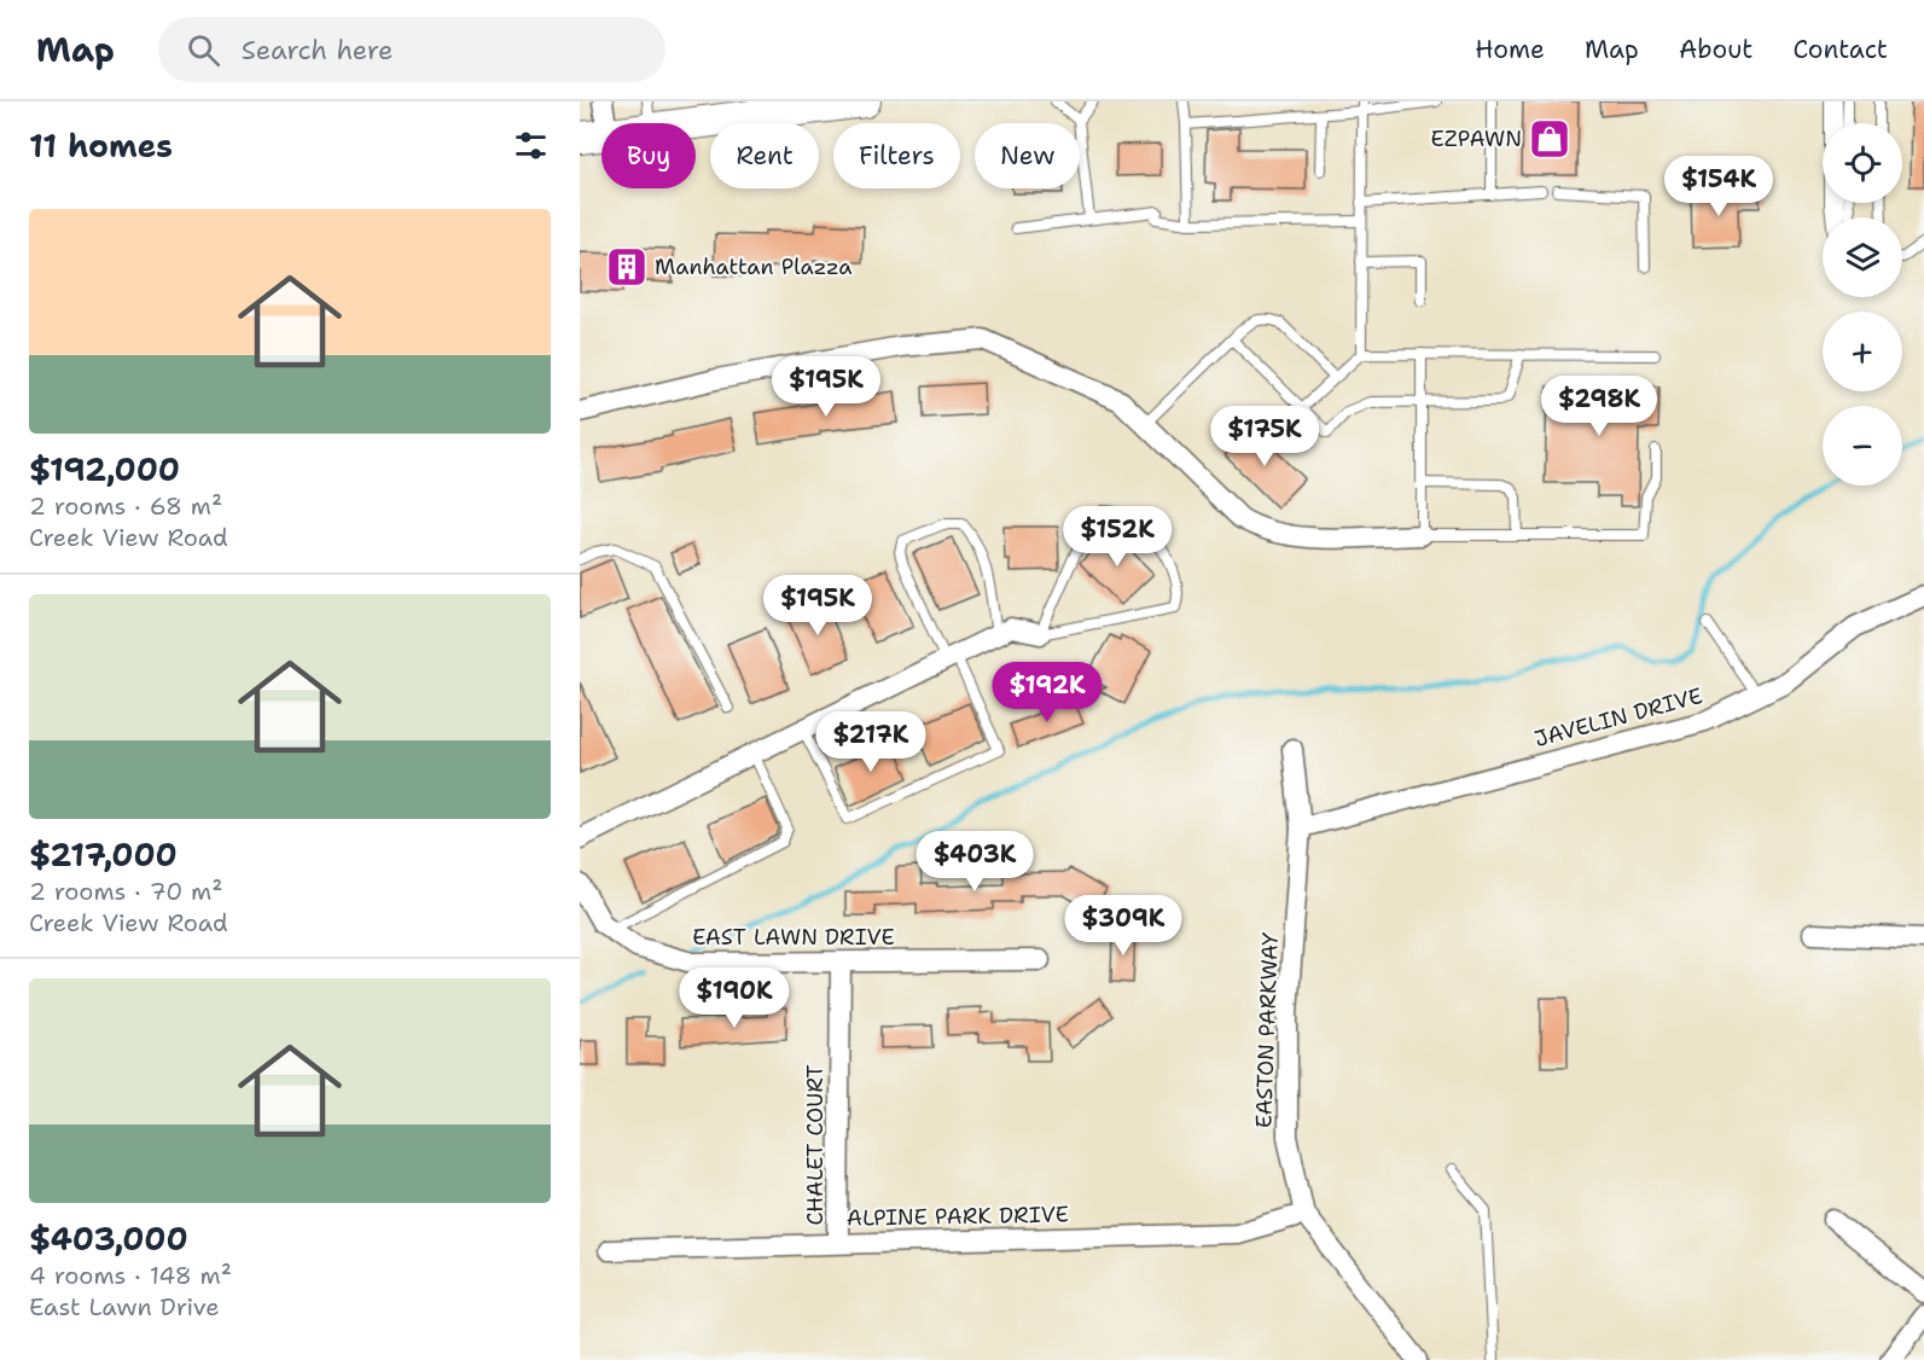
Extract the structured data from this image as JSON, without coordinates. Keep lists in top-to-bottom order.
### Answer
{
  "streets": {
    "street": [
      "JAVELIN DRIVE",
      "EAST LAWN DRIVE",
      "EASTON PARKWAY",
      "CHALET COURT",
      "ALPINE PARK DRIVE"
    ]
  },
  "crossings": [
    ["JAVELIN DRIVE", "EASTON PARKWAY"],
    ["EAST LAWN DRIVE", "CHALET COURT"],
    ["EASTON PARKWAY", "ALPINE PARK DRIVE"],
    ["CHALET COURT", "ALPINE PARK DRIVE"]
  ],
  "places": {
    "shop": ["EZPAWN"],
    "building": ["Manhattan Plazza"]
  },
  "page": {
    "header": "Map",
    "search": "Search here",
    "nav": [
      "Home",
      "Map",
      "About",
      "Contact"
    ],
    "heading": "11 homes",
    "map_buttons": ["+", "−"],
    "chip": [
      "Buy",
      "Rent",
      "Filters",
      "New"
    ],
    "price": [
      "$154K",
      "$195K",
      "$298K",
      "$175K",
      "$152K",
      "$195K",
      "$192K",
      "$217K",
      "$403K",
      "$309K",
      "$190K"
    ],
    "list": [
      {
        "name": "$192,000",
        "note": "2 rooms · 68 m² · Creek View Road"
      },
      {
        "name": "$217,000",
        "note": "2 rooms · 70 m² · Creek View Road"
      },
      {
        "name": "$403,000",
        "note": "4 rooms · 148 m² · East Lawn Drive"
      }
    ]
  }
}
